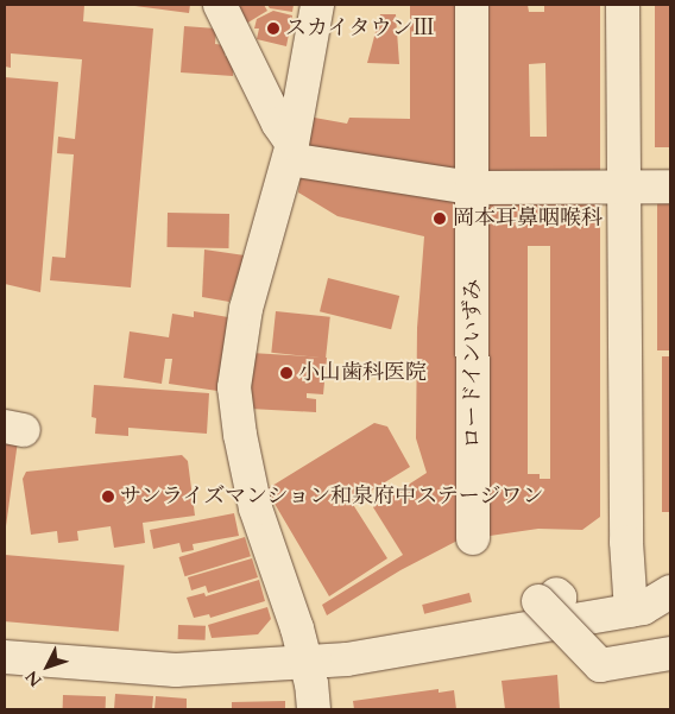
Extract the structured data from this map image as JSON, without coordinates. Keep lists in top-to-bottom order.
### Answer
{
  "streets": {
    "street": ["ロードインいずみ"]
  },
  "places": [
    "スカイタウンⅢ",
    "岡本耳鼻咽喉科",
    "小山歯科医院",
    "サンライズマンション和泉府中ステージワン"
  ],
  "north": "bottom left"
}
